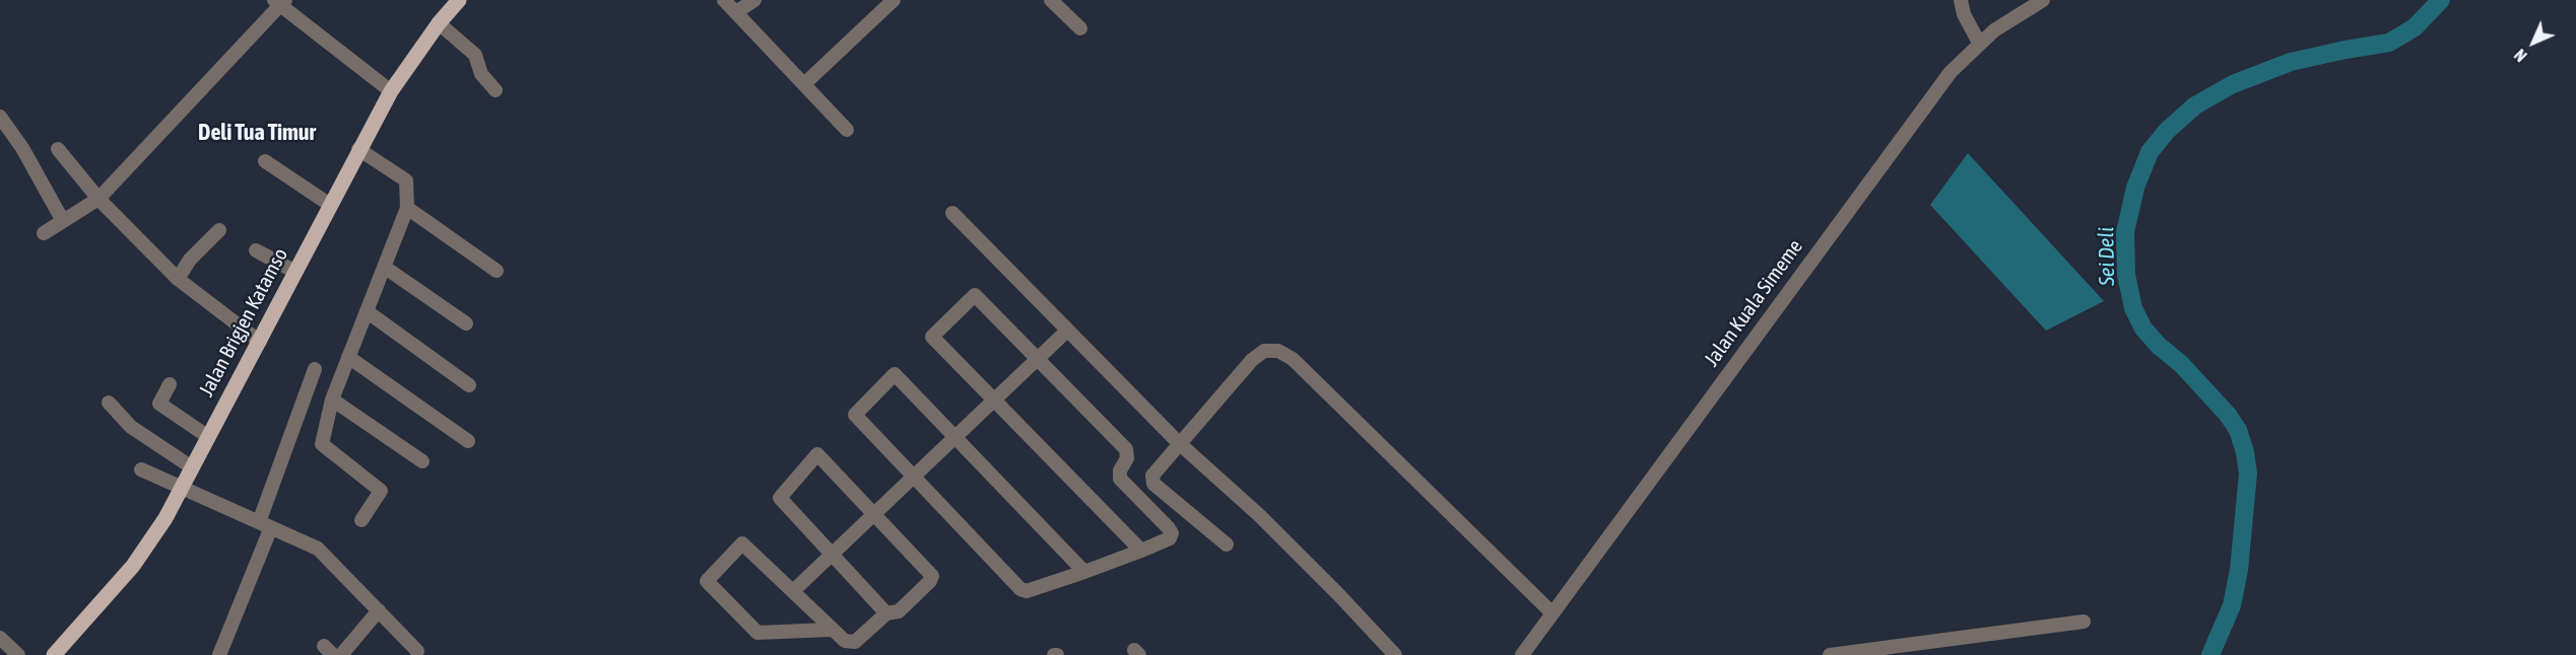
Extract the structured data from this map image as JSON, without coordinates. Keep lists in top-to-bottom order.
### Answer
{
  "streets": {
    "main road": ["Jalan Brigjen Katamso"],
    "street": ["Jalan Kuala Simeme"]
  },
  "districts": ["Deli Tua Timur"],
  "water": ["Sei Deli"],
  "north": "bottom left"
}
